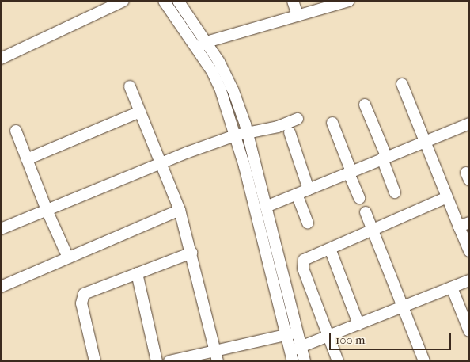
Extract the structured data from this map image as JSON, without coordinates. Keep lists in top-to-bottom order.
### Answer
{
  "scale_bar": "100 m"
}
